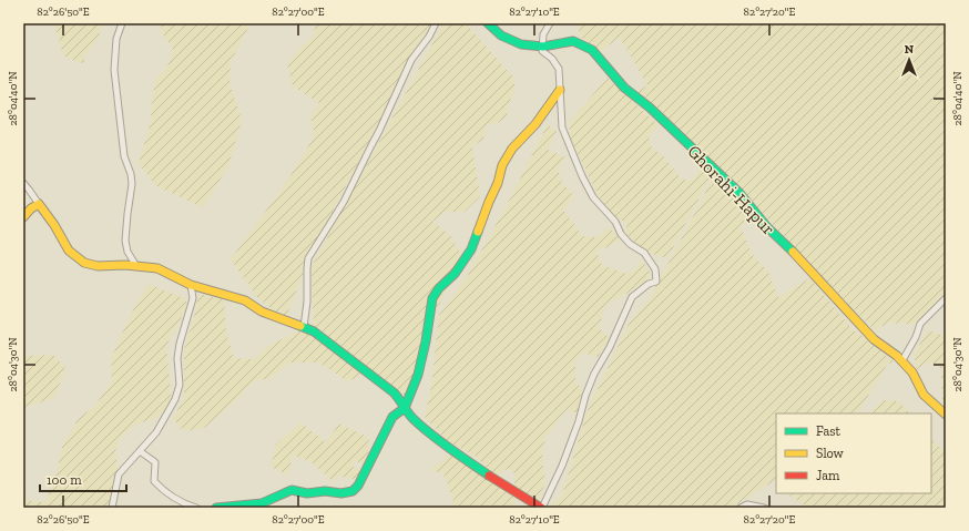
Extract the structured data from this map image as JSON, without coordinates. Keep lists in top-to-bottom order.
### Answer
{
  "streets": {
    "street": ["Ghorahi-Hapur"]
  },
  "legend": ["Fast", "Slow", "Jam"],
  "scale_bar": "100 m",
  "north": "top",
  "coordinates": [
    "82°26'50\"E",
    "82°27'00\"E",
    "82°27'10\"E",
    "82°27'20\"E",
    "28°04'40\"N",
    "28°04'30\"N"
  ]
}
